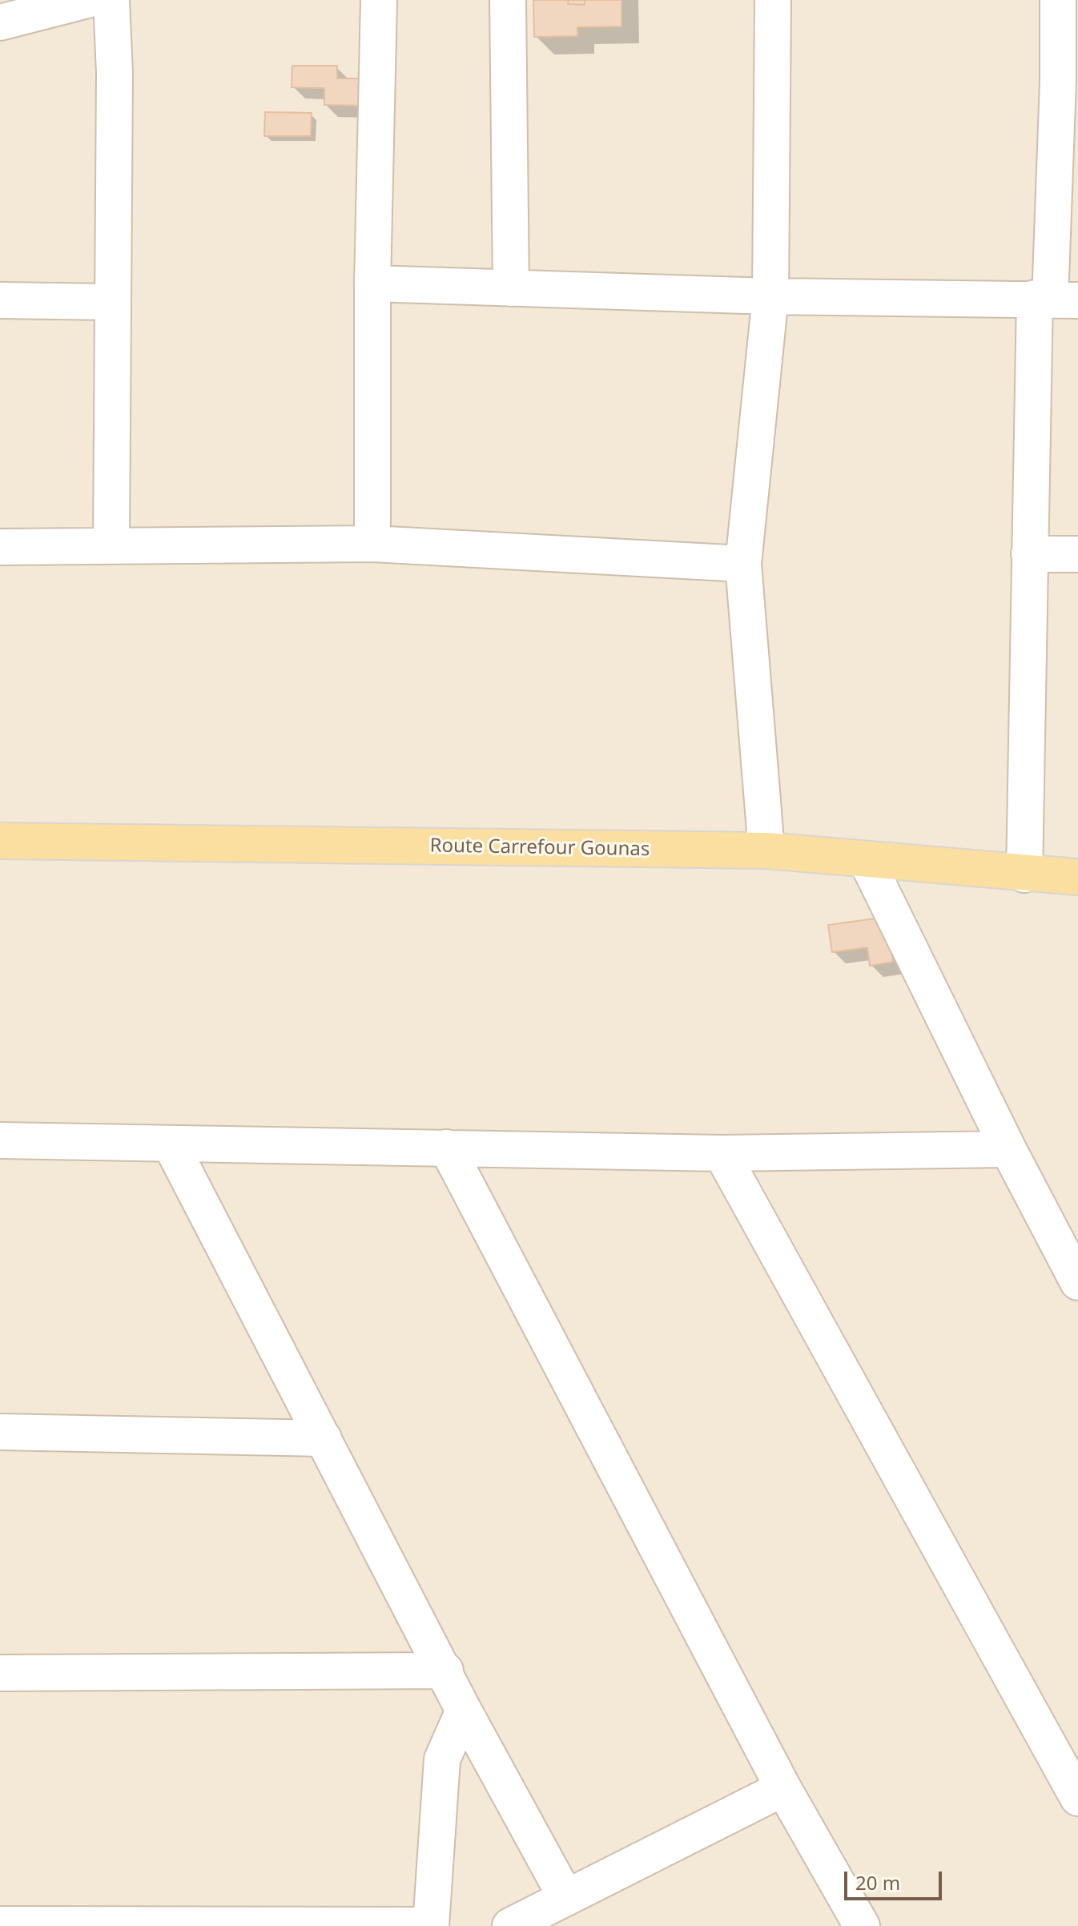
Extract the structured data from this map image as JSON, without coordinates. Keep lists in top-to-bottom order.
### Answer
{
  "streets": {
    "main road": ["Route Carrefour Gounas"]
  },
  "scale_bar": "20 m"
}
